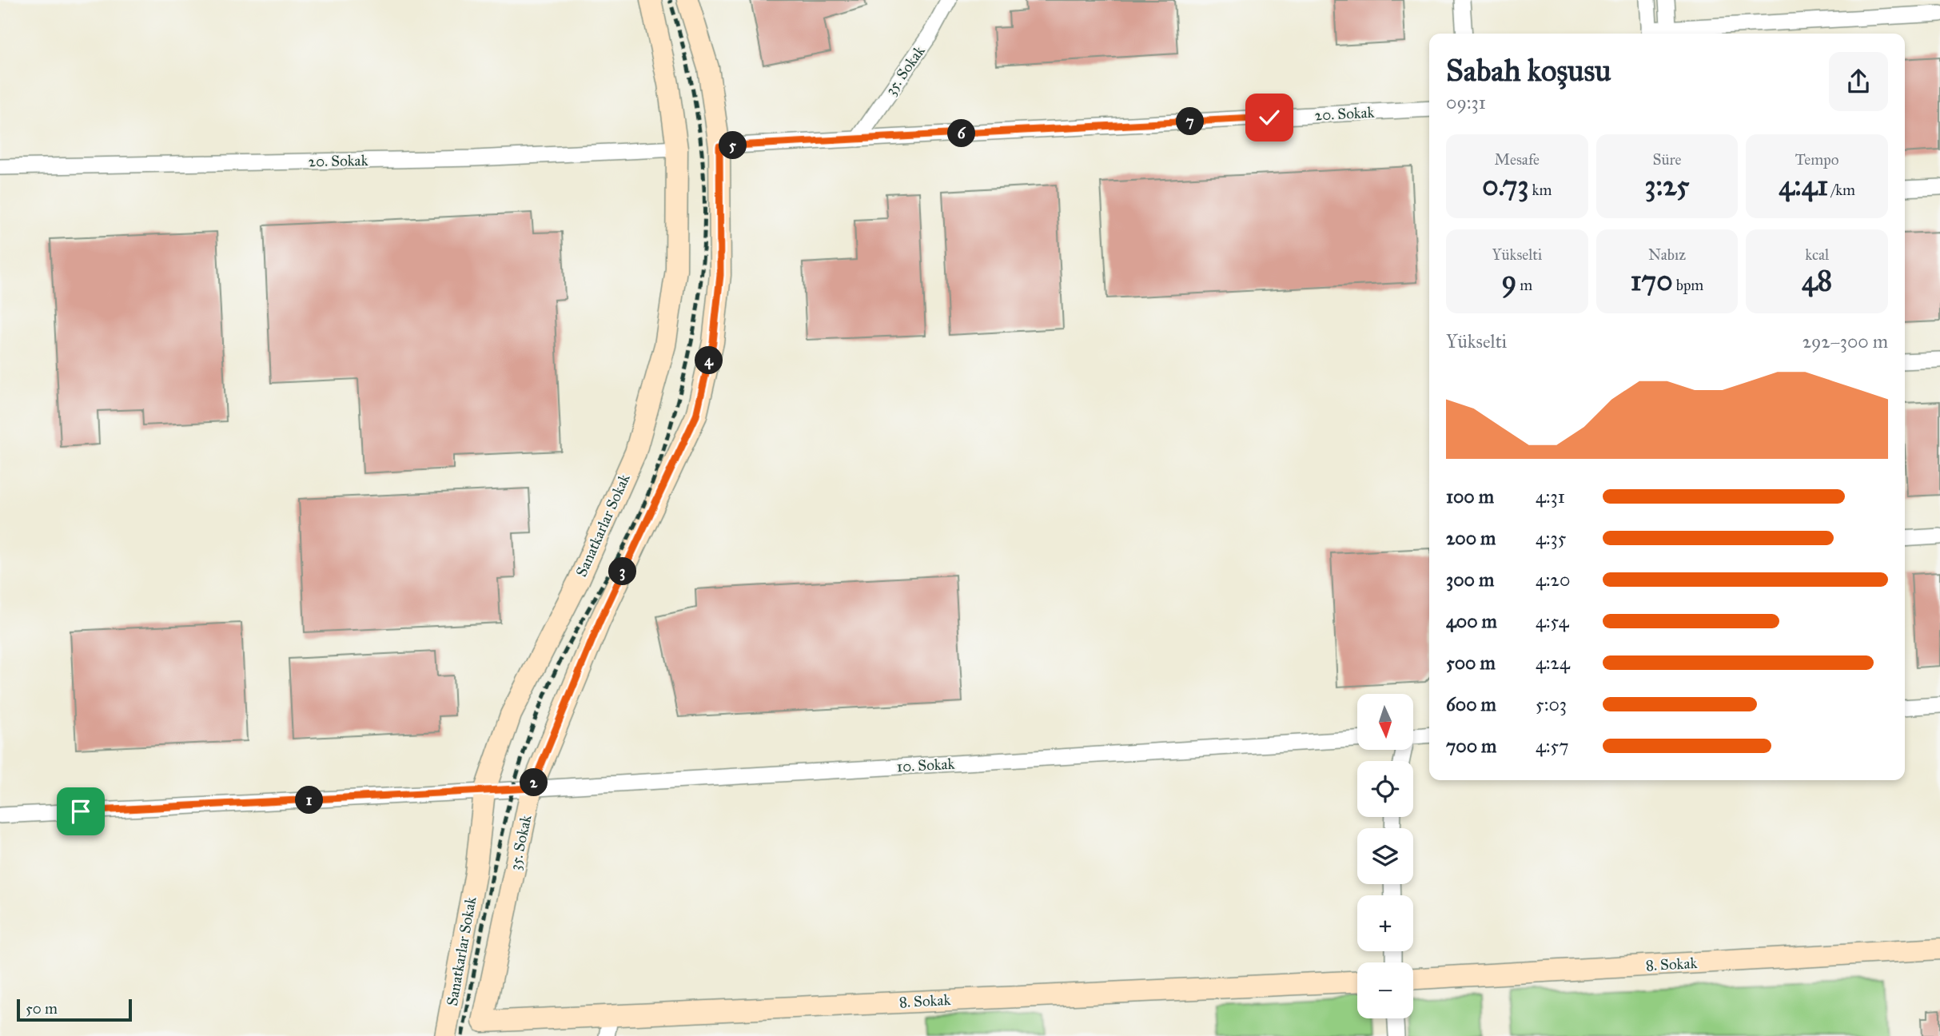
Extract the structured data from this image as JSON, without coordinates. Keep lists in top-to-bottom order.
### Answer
{
  "streets": {
    "street": [
      "35. Sokak",
      "20. Sokak",
      "Sanatkarlar Sokak",
      "10. Sokak",
      "8. Sokak"
    ]
  },
  "crossings": [
    ["35. Sokak", "20. Sokak"],
    ["35. Sokak", "10. Sokak"],
    ["35. Sokak", "8. Sokak"],
    ["20. Sokak", "Sanatkarlar Sokak"],
    ["Sanatkarlar Sokak", "10. Sokak"]
  ],
  "scale_bar": "50 m",
  "north": "bottom",
  "page": {
    "heading": ["Sabah koşusu", "09:31"],
    "pins": [
      "7",
      "6",
      "5",
      "4",
      "3",
      "2",
      "1"
    ],
    "stats": [
      ["Mesafe", "0.73 km"],
      ["Süre", "3:25"],
      ["Tempo", "4:41 /km"],
      ["Yükselti", "9 m"],
      ["Nabız", "170 bpm"],
      ["kcal", "48"]
    ],
    "chart": ["Yükselti", "292–300 m"],
    "list": [
      {
        "name": "100 m",
        "note": "4:31"
      },
      {
        "name": "200 m",
        "note": "4:35"
      },
      {
        "name": "300 m",
        "note": "4:20"
      },
      {
        "name": "400 m",
        "note": "4:54"
      },
      {
        "name": "500 m",
        "note": "4:24"
      },
      {
        "name": "600 m",
        "note": "5:03"
      },
      {
        "name": "700 m",
        "note": "4:57"
      }
    ],
    "map_buttons": ["+", "−"],
    "scale": "50 m"
  }
}
